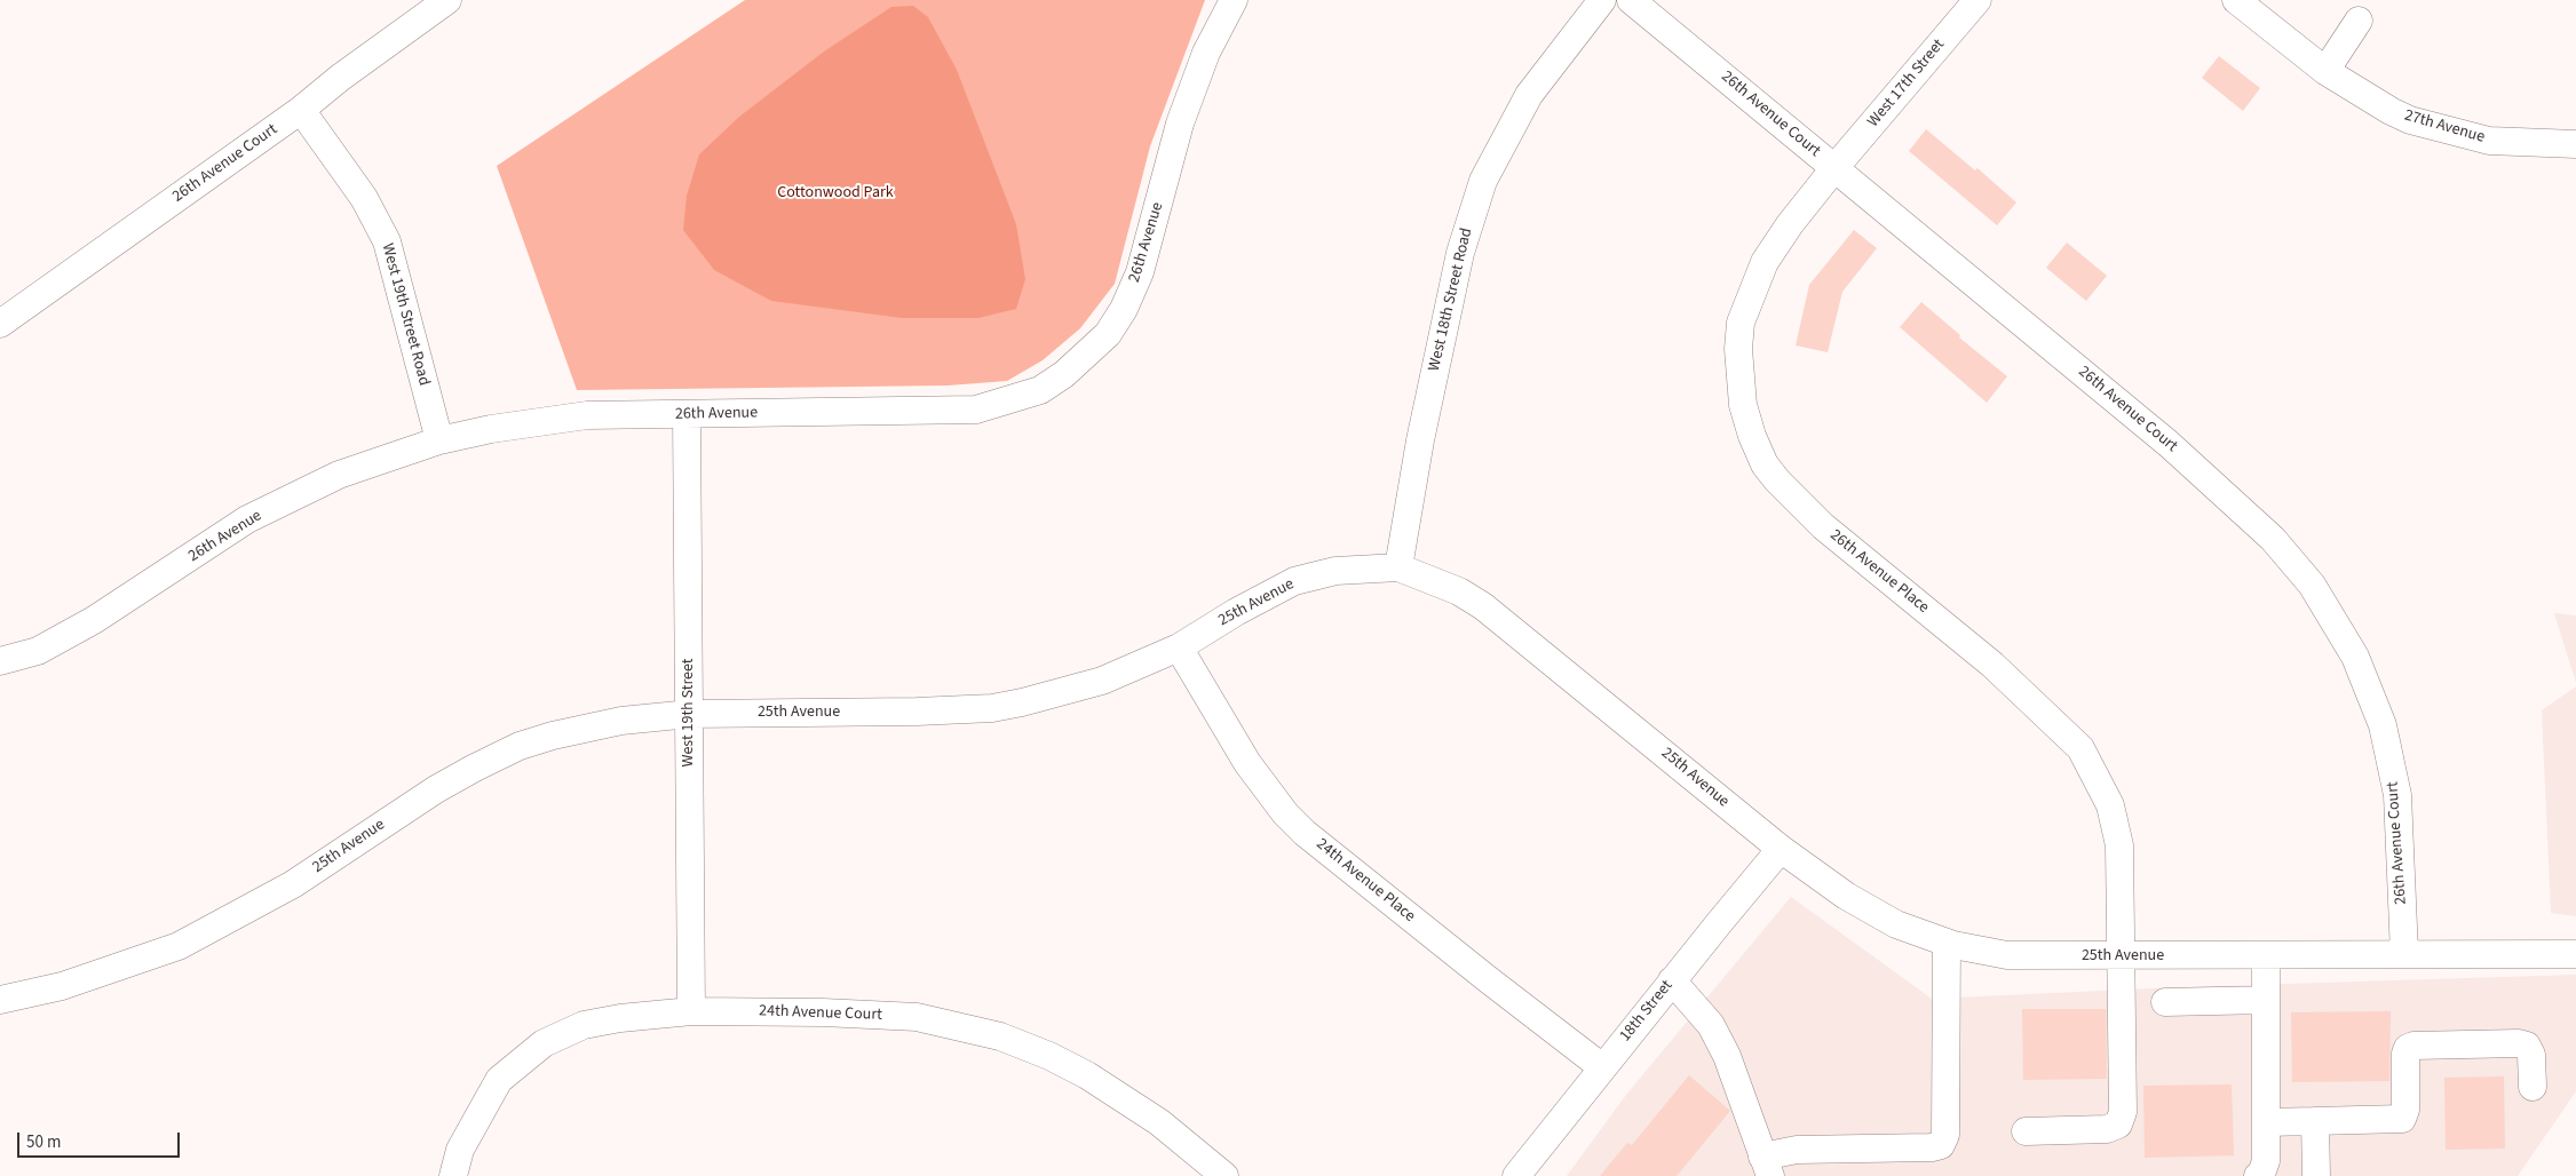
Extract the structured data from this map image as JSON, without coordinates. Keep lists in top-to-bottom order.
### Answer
{
  "streets": {
    "street": [
      "West 17th Street",
      "26th Avenue Court",
      "27th Avenue",
      "26th Avenue",
      "West 18th Street Road",
      "West 19th Street Road",
      "26th Avenue Place",
      "25th Avenue",
      "West 19th Street",
      "24th Avenue Place",
      "18th Street",
      "24th Avenue Court"
    ]
  },
  "crossings": [
    ["West 17th Street", "26th Avenue Court"],
    ["West 17th Street", "26th Avenue Place"],
    ["26th Avenue Court", "West 19th Street Road"],
    ["26th Avenue Court", "26th Avenue Place"],
    ["26th Avenue Court", "25th Avenue"],
    ["26th Avenue", "West 19th Street Road"],
    ["26th Avenue", "West 19th Street"],
    ["West 18th Street Road", "25th Avenue"],
    ["26th Avenue Place", "25th Avenue"],
    ["25th Avenue", "West 19th Street"],
    ["25th Avenue", "24th Avenue Place"],
    ["25th Avenue", "18th Street"],
    ["West 19th Street", "24th Avenue Court"],
    ["24th Avenue Place", "18th Street"]
  ],
  "parks": ["Cottonwood Park"],
  "scale_bar": "50 m"
}
